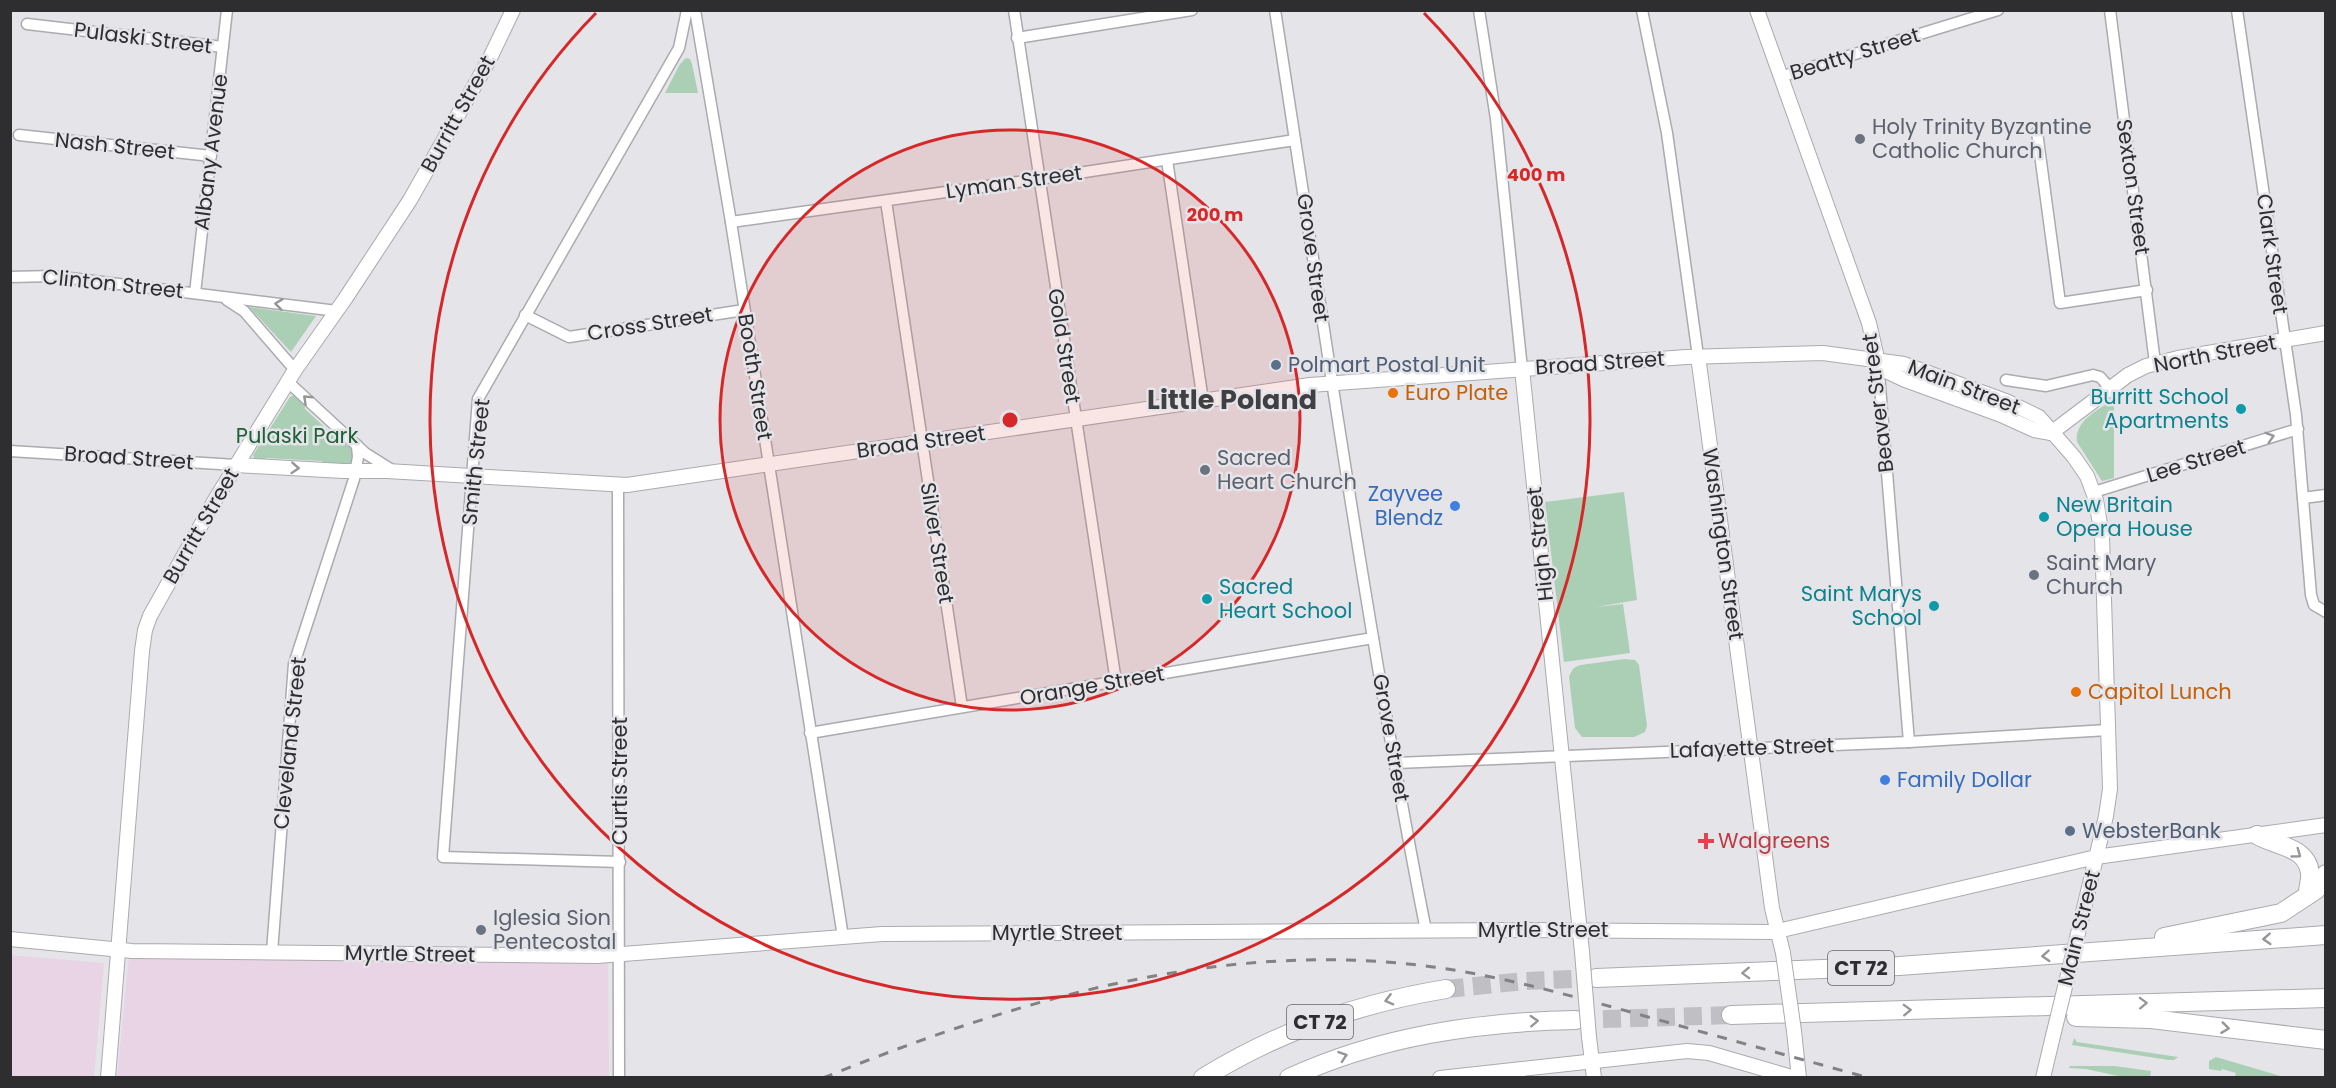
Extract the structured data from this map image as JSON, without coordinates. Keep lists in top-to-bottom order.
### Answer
{
  "streets": {
    "highway": ["CT 72"],
    "street": [
      "Pulaski Street",
      "Beatty Street",
      "Burritt Street",
      "Nash Street",
      "Albany Avenue",
      "Lyman Street",
      "Sexton Street",
      "Clark Street",
      "Grove Street",
      "Clinton Street",
      "Cross Street",
      "Gold Street",
      "North Street",
      "Broad Street",
      "Booth Street",
      "Main Street",
      "Beaver Street",
      "Lee Street",
      "Smith Street",
      "Silver Street",
      "High Street",
      "Washington Street",
      "Orange Street",
      "Cleveland Street",
      "Lafayette Street",
      "Curtis Street",
      "Myrtle Street"
    ]
  },
  "crossings": [
    ["Pulaski Street", "Albany Avenue"],
    ["Beatty Street", "Beaver Street"],
    ["Burritt Street", "Clinton Street"],
    ["Burritt Street", "Broad Street"],
    ["Burritt Street", "Myrtle Street"],
    ["Nash Street", "Albany Avenue"],
    ["Albany Avenue", "Clinton Street"],
    ["Lyman Street", "Grove Street"],
    ["Lyman Street", "Gold Street"],
    ["Lyman Street", "Booth Street"],
    ["Lyman Street", "Silver Street"],
    ["Sexton Street", "North Street"],
    ["Clark Street", "North Street"],
    ["Clark Street", "Lee Street"],
    ["Grove Street", "Broad Street"],
    ["Grove Street", "Orange Street"],
    ["Grove Street", "Lafayette Street"],
    ["Grove Street", "Myrtle Street"],
    ["Clinton Street", "Broad Street"],
    ["Cross Street", "Booth Street"],
    ["Cross Street", "Smith Street"],
    ["Gold Street", "Broad Street"],
    ["Gold Street", "Orange Street"],
    ["North Street", "Main Street"],
    ["Broad Street", "Booth Street"],
    ["Broad Street", "Main Street"],
    ["Broad Street", "Beaver Street"],
    ["Broad Street", "Smith Street"],
    ["Broad Street", "Silver Street"],
    ["Broad Street", "High Street"],
    ["Broad Street", "Washington Street"],
    ["Broad Street", "Cleveland Street"],
    ["Broad Street", "Curtis Street"],
    ["Booth Street", "Orange Street"],
    ["Booth Street", "Myrtle Street"],
    ["Main Street", "Beaver Street"],
    ["Main Street", "Lee Street"],
    ["Main Street", "Lafayette Street"],
    ["Main Street", "Myrtle Street"],
    ["Beaver Street", "Lafayette Street"],
    ["Smith Street", "Curtis Street"],
    ["Silver Street", "Orange Street"],
    ["High Street", "Lafayette Street"],
    ["High Street", "Myrtle Street"],
    ["Washington Street", "Lafayette Street"],
    ["Washington Street", "Myrtle Street"],
    ["Cleveland Street", "Myrtle Street"],
    ["Curtis Street", "Myrtle Street"]
  ],
  "one_way": ["Lee Street"],
  "districts": ["Little Poland"],
  "parks": ["Pulaski Park"],
  "places": {
    "other": [
      "Holy Trinity Byzantine Catholic Church",
      "Polmart Postal Unit",
      "Euro Plate",
      "Burritt School Apartments",
      "Sacred Heart Church",
      "Zayvee Blendz",
      "New Britain Opera House",
      "Saint Mary Church",
      "Sacred Heart School",
      "Saint Marys School",
      "Capitol Lunch",
      "Family Dollar",
      "WebsterBank",
      "Iglesia Sion Pentecostal"
    ],
    "health": ["Walgreens"]
  },
  "rings": ["400 m", "200 m"]
}
